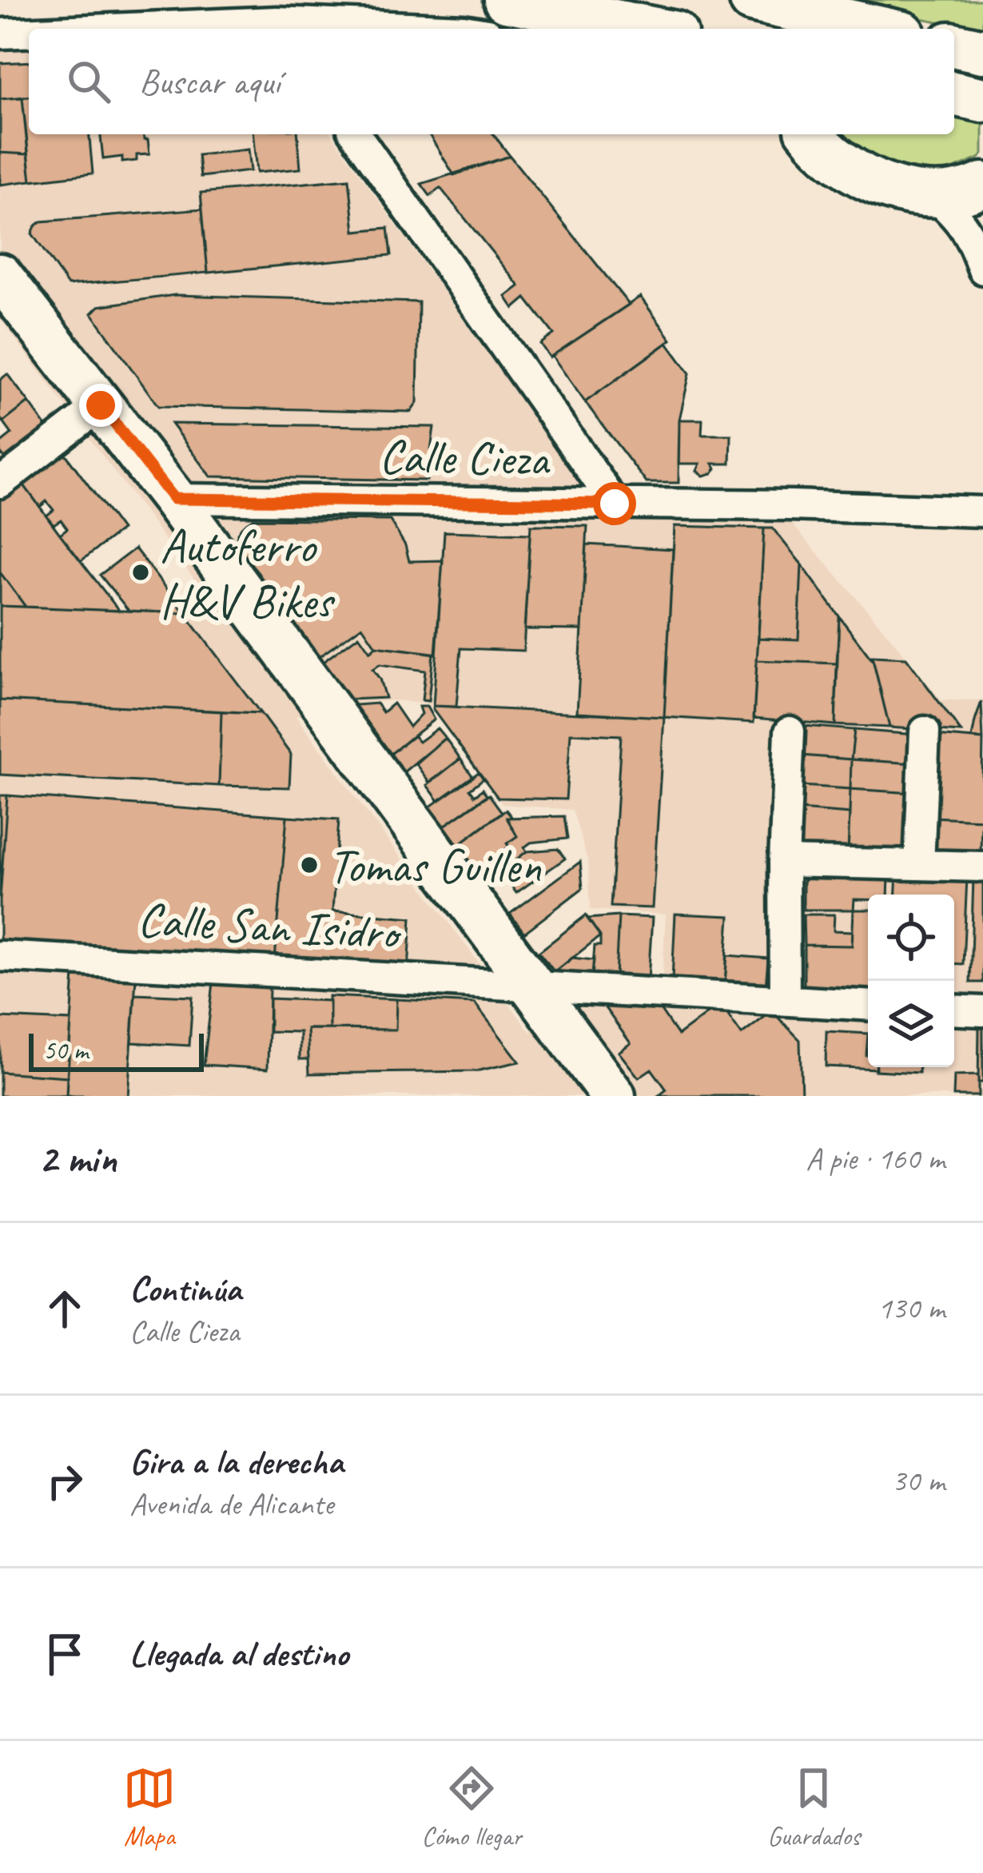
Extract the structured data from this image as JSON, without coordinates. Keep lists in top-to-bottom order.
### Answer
{
  "streets": {
    "street": ["Calle Cieza", "Calle San Isidro"]
  },
  "places": ["Autoferro H&V Bikes", "Tomas Guillen"],
  "scale_bar": "50 m",
  "page": {
    "search": "Buscar aquí",
    "scale": "50 m",
    "heading": ["2 min", "A pie · 160 m"],
    "list": [
      ["Continúa", "Calle Cieza", "130 m"],
      ["Gira a la derecha", "Avenida de Alicante", "30 m"],
      "Llegada al destino"
    ],
    "nav": ["Mapa", "Cómo llegar", "Guardados"]
  }
}
